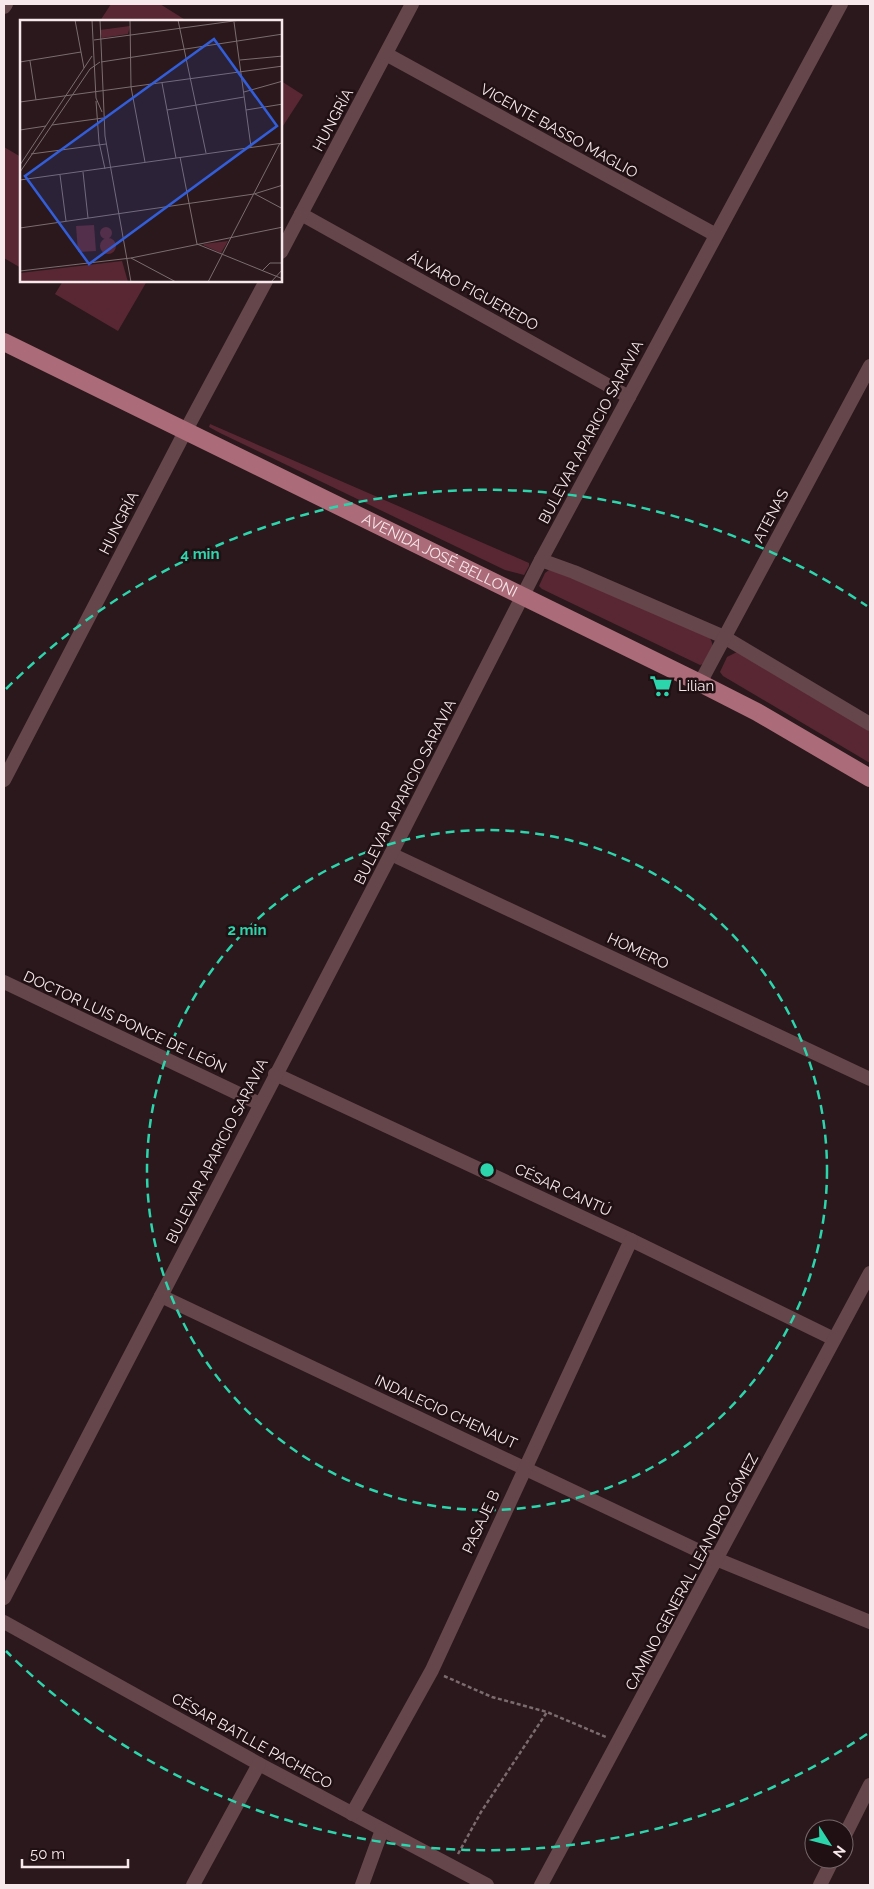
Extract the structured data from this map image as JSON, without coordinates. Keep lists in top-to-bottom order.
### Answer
{
  "streets": {
    "main road": ["AVENIDA JOSÉ BELLONI"],
    "street": [
      "HUNGRÍA",
      "VICENTE BASSO MAGLIO",
      "ÁLVARO FIGUEREDO",
      "BULEVAR APARICIO SARAVIA",
      "ATENAS",
      "HOMERO",
      "DOCTOR LUIS PONCE DE LEÓN",
      "CÉSAR CANTÚ",
      "INDALECIO CHENAUT",
      "PASAJE B",
      "CAMINO GENERAL LEANDRO GÓMEZ",
      "CÉSAR BATLLE PACHECO"
    ]
  },
  "crossings": [
    ["HUNGRÍA", "VICENTE BASSO MAGLIO"],
    ["HUNGRÍA", "ÁLVARO FIGUEREDO"],
    ["HUNGRÍA", "AVENIDA JOSÉ BELLONI"],
    ["VICENTE BASSO MAGLIO", "BULEVAR APARICIO SARAVIA"],
    ["ÁLVARO FIGUEREDO", "BULEVAR APARICIO SARAVIA"],
    ["BULEVAR APARICIO SARAVIA", "AVENIDA JOSÉ BELLONI"],
    ["BULEVAR APARICIO SARAVIA", "HOMERO"],
    ["BULEVAR APARICIO SARAVIA", "DOCTOR LUIS PONCE DE LEÓN"],
    ["BULEVAR APARICIO SARAVIA", "CÉSAR CANTÚ"],
    ["BULEVAR APARICIO SARAVIA", "INDALECIO CHENAUT"],
    ["ATENAS", "AVENIDA JOSÉ BELLONI"],
    ["CÉSAR CANTÚ", "PASAJE B"],
    ["CÉSAR CANTÚ", "CAMINO GENERAL LEANDRO GÓMEZ"],
    ["INDALECIO CHENAUT", "PASAJE B"],
    ["INDALECIO CHENAUT", "CAMINO GENERAL LEANDRO GÓMEZ"],
    ["PASAJE B", "CÉSAR BATLLE PACHECO"]
  ],
  "places": {
    "supermarket": ["Lilian"]
  },
  "scale_bar": "50 m",
  "north": "bottom right",
  "rings": ["4 min", "2 min"]
}
